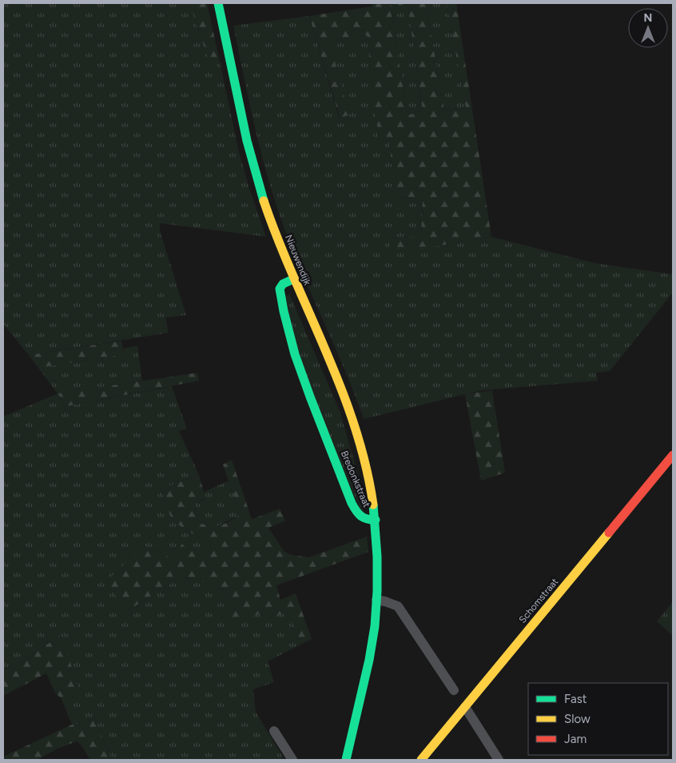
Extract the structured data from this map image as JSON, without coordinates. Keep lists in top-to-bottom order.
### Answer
{
  "streets": {
    "street": ["Nieuwendijk", "Bredonkstraat", "Schomstraat"]
  },
  "crossings": [
    ["Nieuwendijk", "Bredonkstraat"]
  ],
  "legend": ["Fast", "Slow", "Jam"],
  "north": "top"
}
